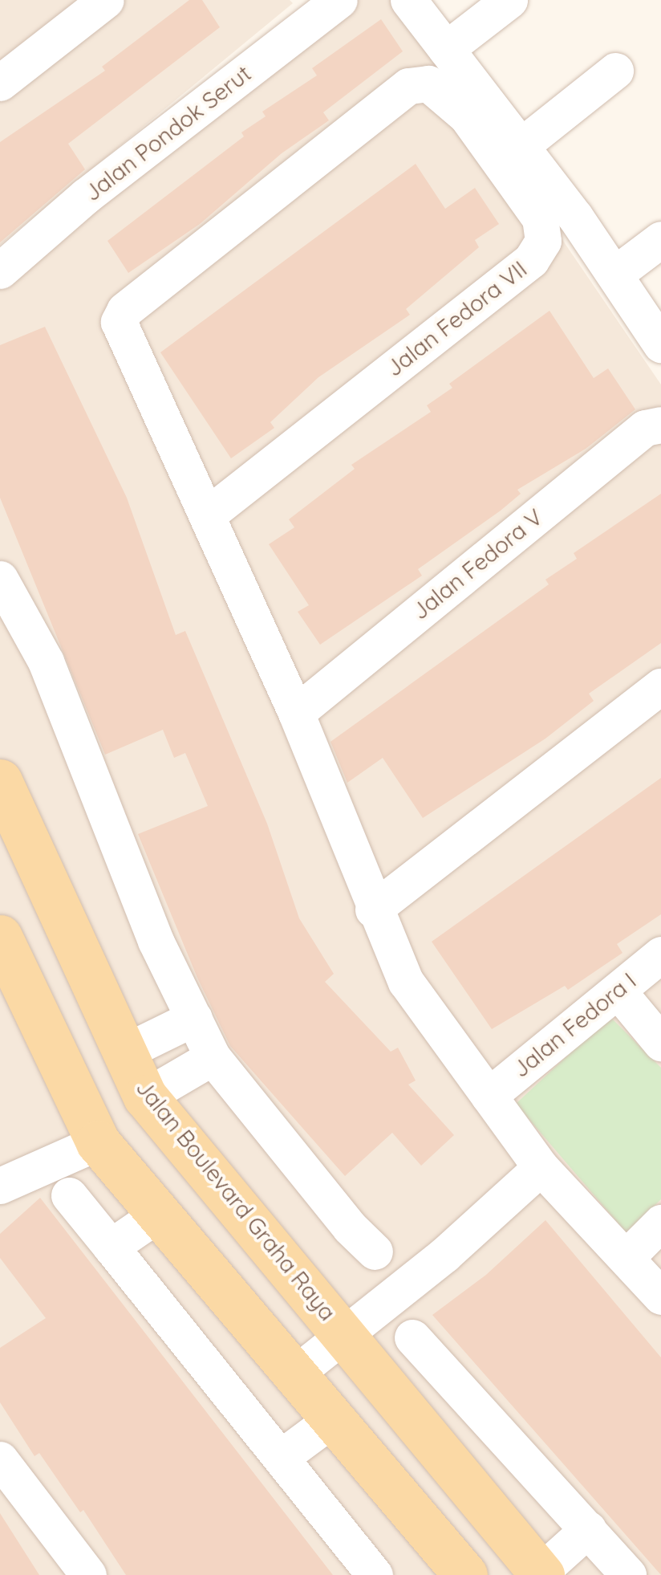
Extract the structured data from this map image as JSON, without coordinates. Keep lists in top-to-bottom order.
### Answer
{
  "streets": {
    "main road": ["Jalan Boulevard Graha Raya"],
    "street": [
      "Jalan Pondok Serut",
      "Jalan Fedora VII",
      "Jalan Fedora V",
      "Jalan Fedora I"
    ]
  }
}
